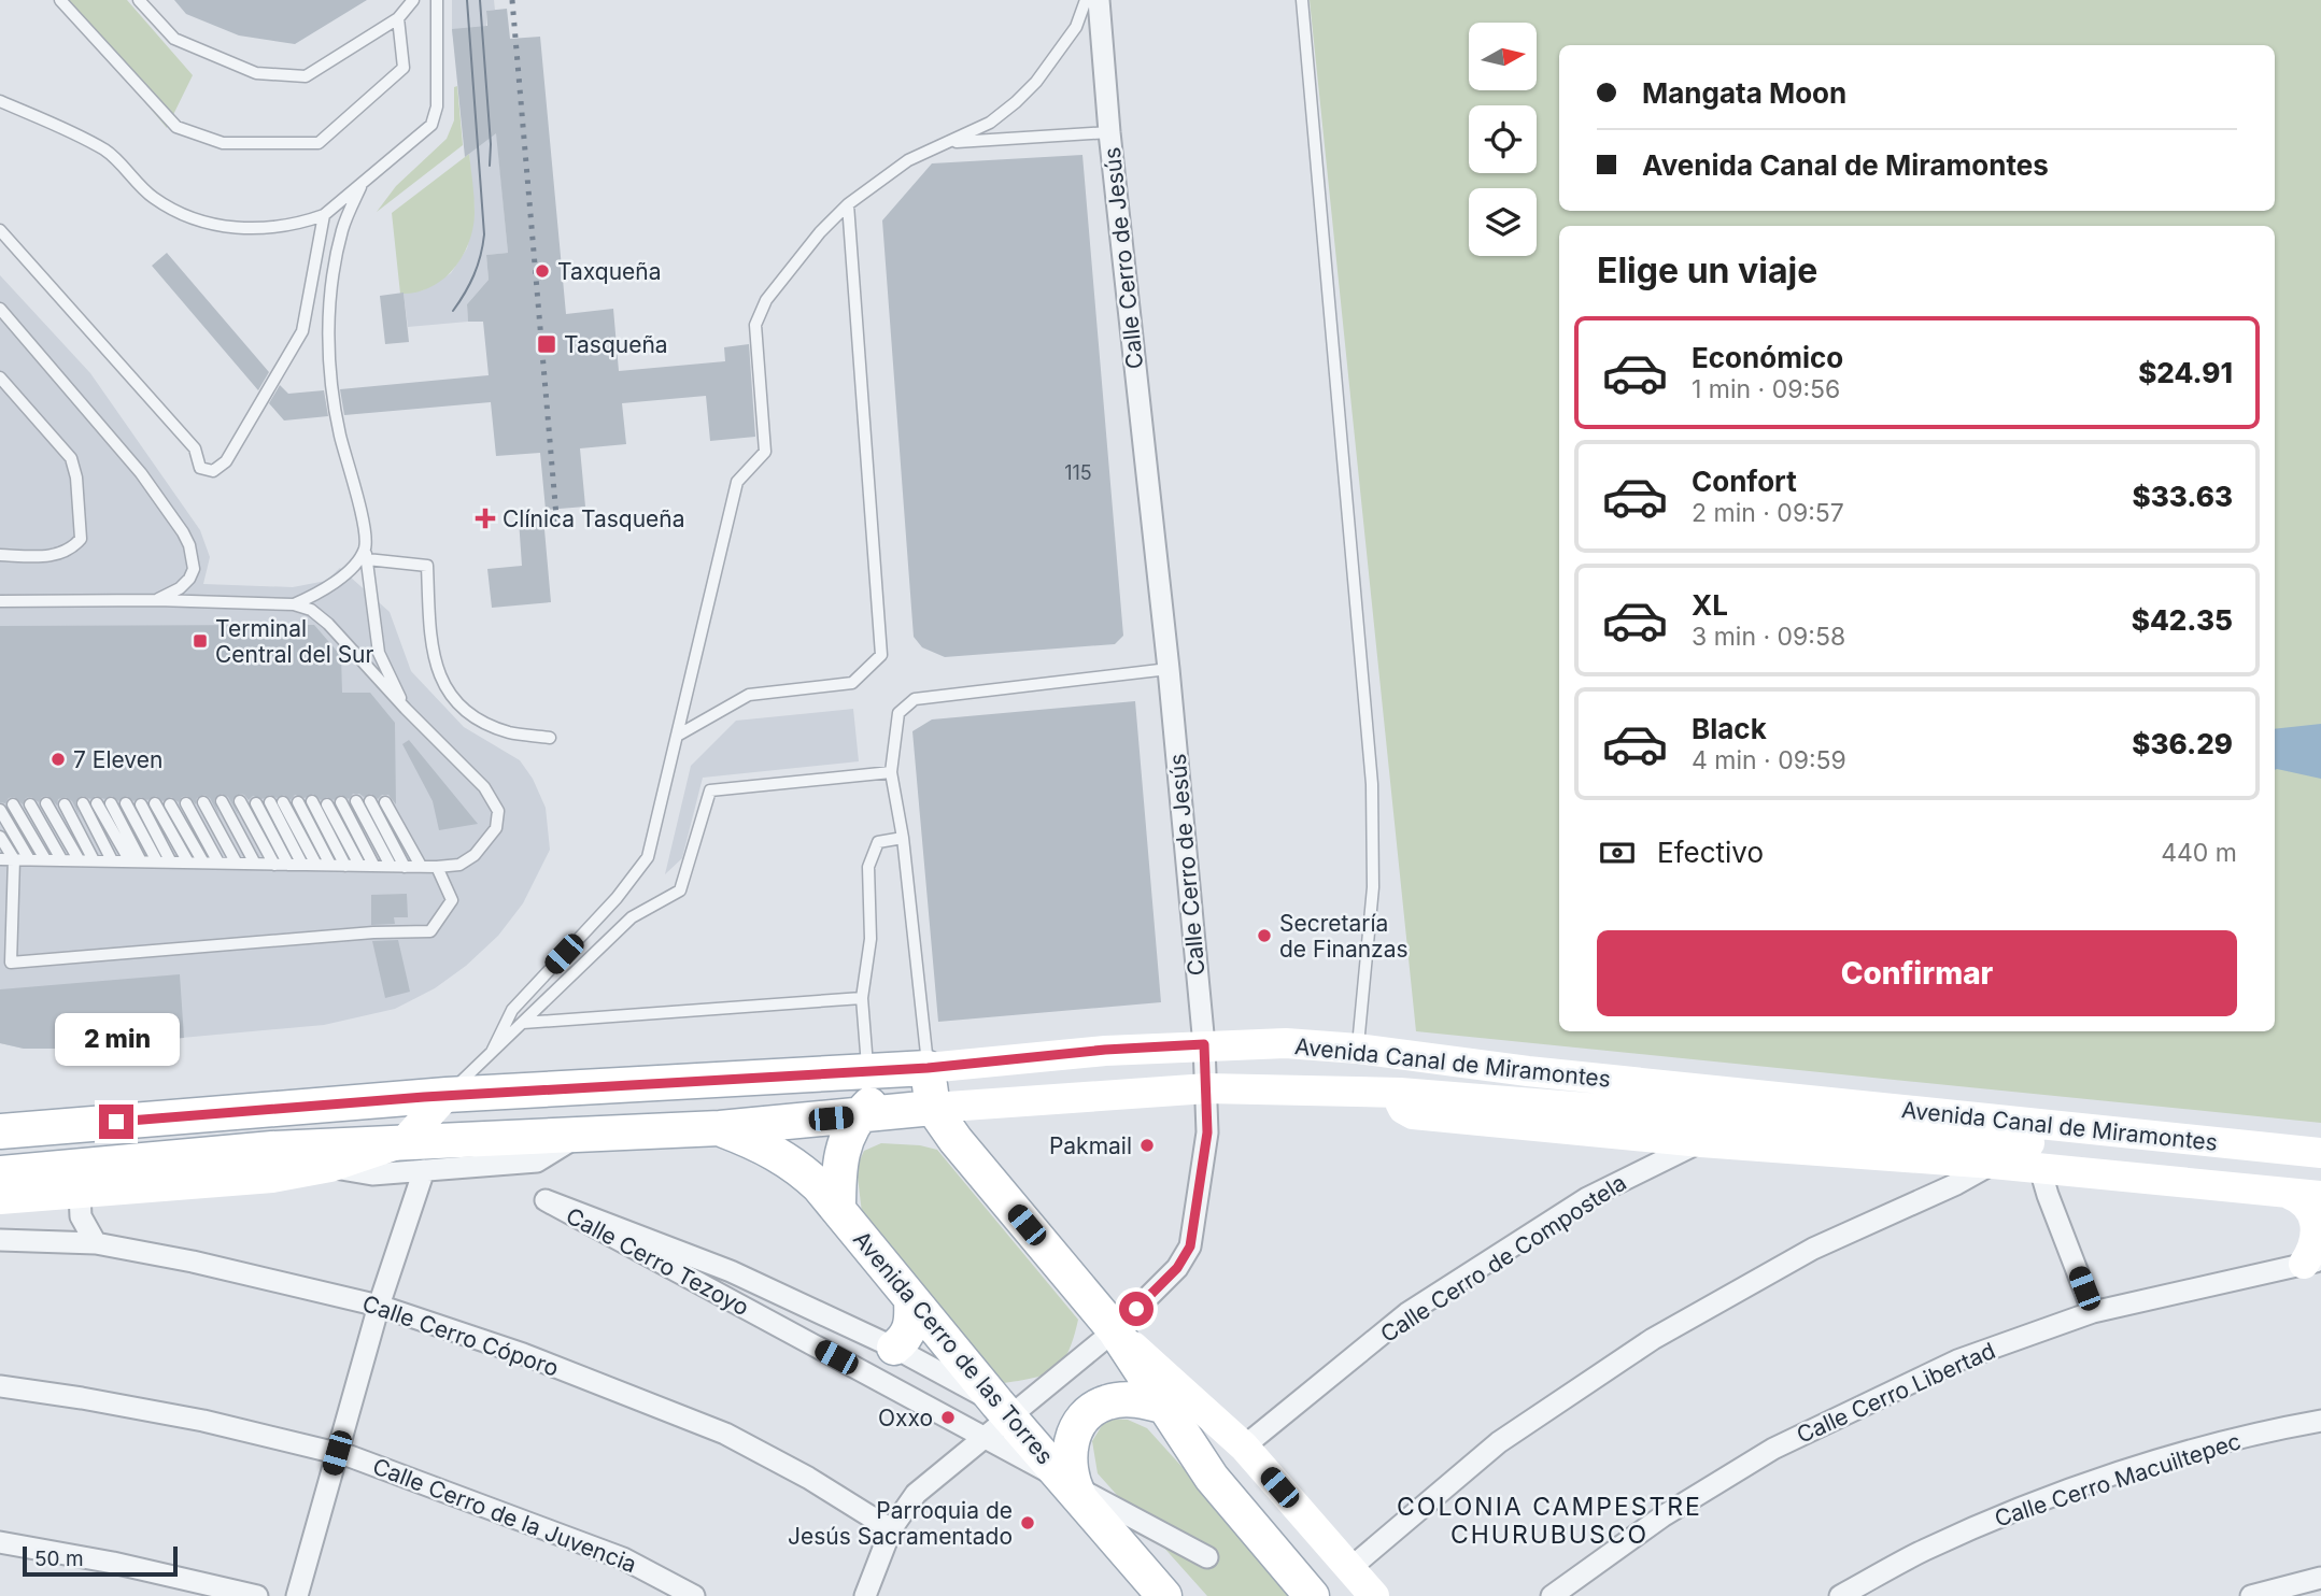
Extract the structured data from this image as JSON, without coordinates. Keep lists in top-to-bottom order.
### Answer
{
  "streets": {
    "main road": ["Avenida Canal de Miramontes", "Avenida Cerro de las Torres"],
    "street": [
      "Calle Cerro de Jesús",
      "Calle Cerro de Compostela",
      "Calle Cerro Tezoyo",
      "Calle Cerro Cóporo",
      "Calle Cerro Libertad",
      "Calle Cerro Macuiltepec",
      "Calle Cerro de la Juvencia"
    ]
  },
  "crossings": [
    ["Calle Cerro de Jesús", "Avenida Canal de Miramontes"],
    ["Calle Cerro de Jesús", "Calle Cerro Tezoyo"],
    ["Calle Cerro de Jesús", "Calle Cerro Cóporo"],
    ["Calle Cerro de Jesús", "Avenida Cerro de las Torres"],
    ["Avenida Canal de Miramontes", "Calle Cerro de Compostela"],
    ["Avenida Canal de Miramontes", "Avenida Cerro de las Torres"],
    ["Calle Cerro Tezoyo", "Avenida Cerro de las Torres"]
  ],
  "districts": ["COLONIA CAMPESTRE CHURUBUSCO"],
  "places": {
    "other": [
      "Taxqueña",
      "7 Eleven",
      "Secretaría de Finanzas",
      "Pakmail",
      "Oxxo",
      "Parroquia de Jesús Sacramentado"
    ],
    "transit": ["Tasqueña", "Terminal Central del Sur"],
    "health": ["Clínica Tasqueña"]
  },
  "house_numbers": ["115"],
  "scale_bar": "50 m",
  "north": "right",
  "page": {
    "banner": ["Mangata Moon", "Avenida Canal de Miramontes"],
    "heading": "Elige un viaje",
    "list": [
      {
        "name": "Económico",
        "note": "1 min · 09:56",
        "value": "$24.91"
      },
      {
        "name": "Confort",
        "note": "2 min · 09:57",
        "value": "$33.63"
      },
      {
        "name": "XL",
        "note": "3 min · 09:58",
        "value": "$42.35"
      },
      {
        "name": "Black",
        "note": "4 min · 09:59",
        "value": "$36.29"
      }
    ],
    "pay": ["Efectivo", "440 m"],
    "buttons": "Confirmar",
    "bubble": "2 min",
    "scale": "50 m"
  }
}
